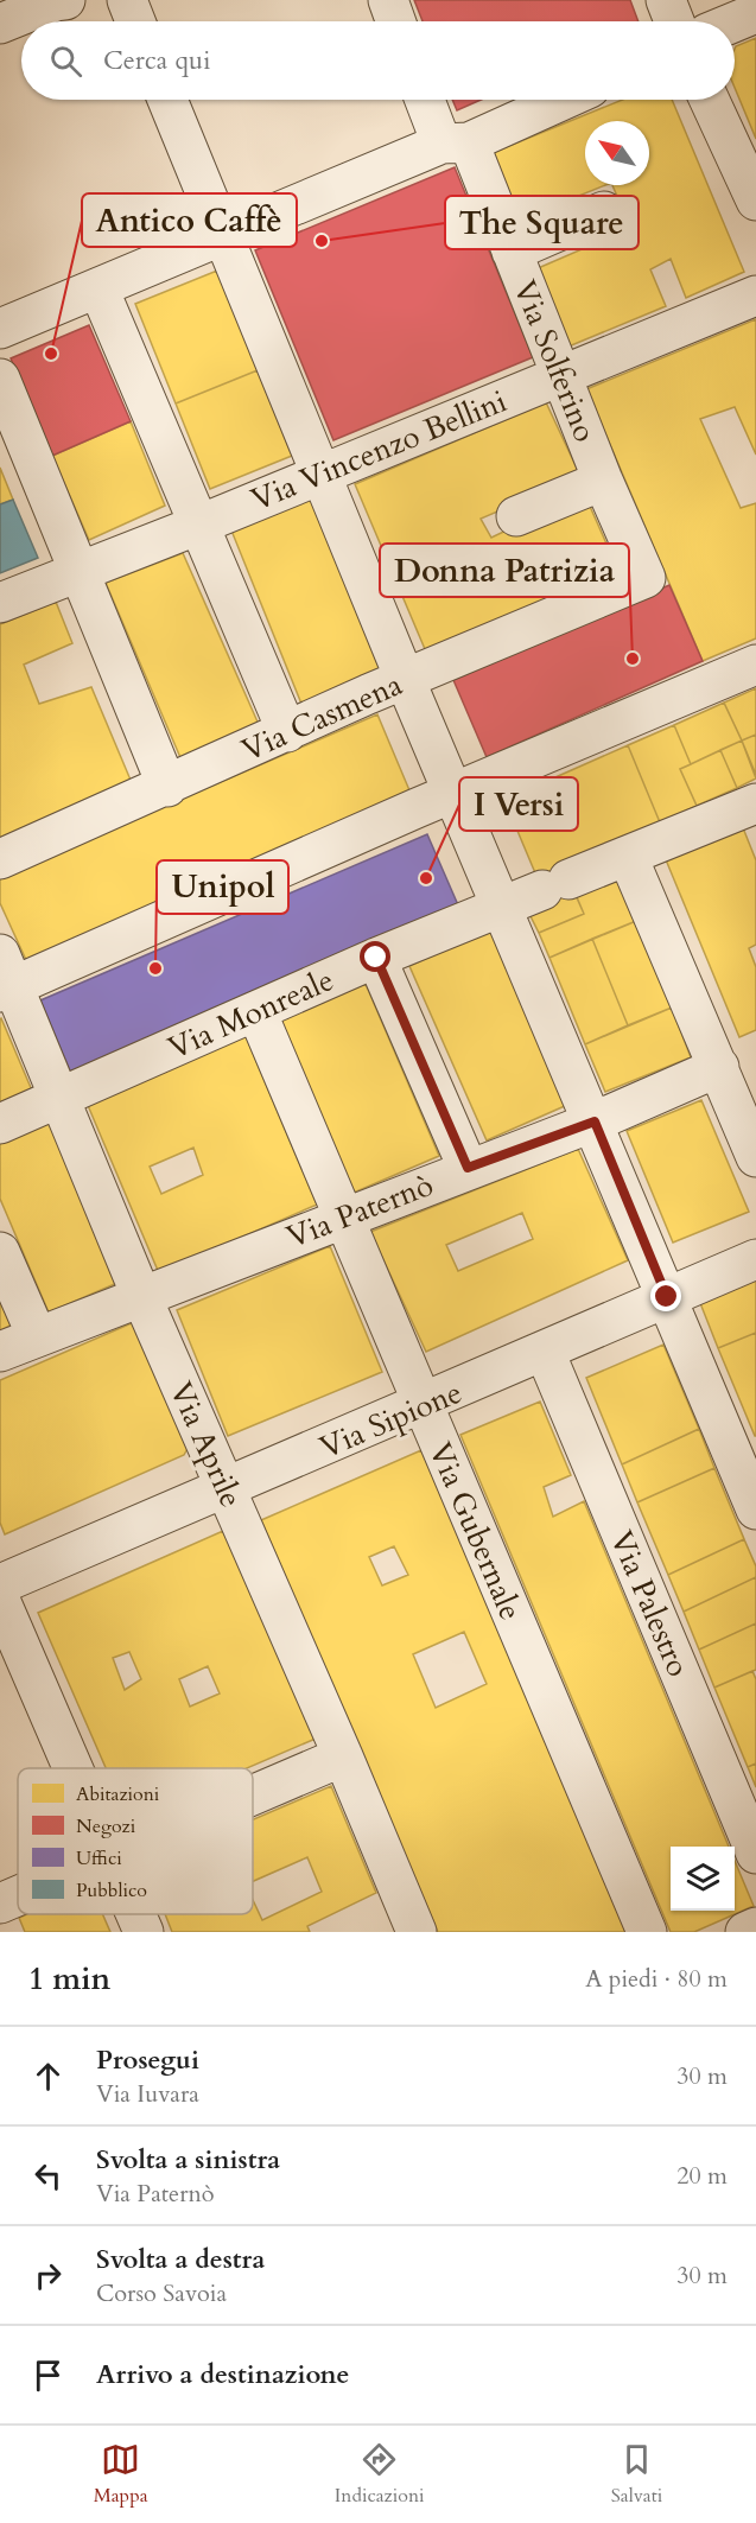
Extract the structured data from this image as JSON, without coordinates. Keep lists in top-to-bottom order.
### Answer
{
  "streets": {
    "street": [
      "Via Solferino",
      "Via Vincenzo Bellini",
      "Via Casmena",
      "Via Monreale",
      "Via Paternò",
      "Via Sipione",
      "Via Aprile",
      "Via Gubernale",
      "Via Palestro"
    ]
  },
  "crossings": [
    ["Via Solferino", "Via Vincenzo Bellini"],
    ["Via Solferino", "Via Casmena"],
    ["Via Monreale", "Via Aprile"],
    ["Via Monreale", "Via Gubernale"],
    ["Via Paternò", "Via Aprile"],
    ["Via Paternò", "Via Gubernale"],
    ["Via Sipione", "Via Aprile"],
    ["Via Sipione", "Via Gubernale"],
    ["Via Sipione", "Via Palestro"]
  ],
  "places": [
    "The Square",
    "Antico Caffè",
    "Donna Patrizia",
    "I Versi",
    "Unipol"
  ],
  "legend": [
    "Abitazioni",
    "Negozi",
    "Uffici",
    "Pubblico"
  ],
  "north": "top left",
  "page": {
    "search": "Cerca qui",
    "heading": ["1 min", "A piedi · 80 m"],
    "list": [
      ["Prosegui", "Via Iuvara", "30 m"],
      ["Svolta a sinistra", "Via Paternò", "20 m"],
      ["Svolta a destra", "Corso Savoia", "30 m"],
      "Arrivo a destinazione"
    ],
    "nav": ["Mappa", "Indicazioni", "Salvati"]
  }
}
